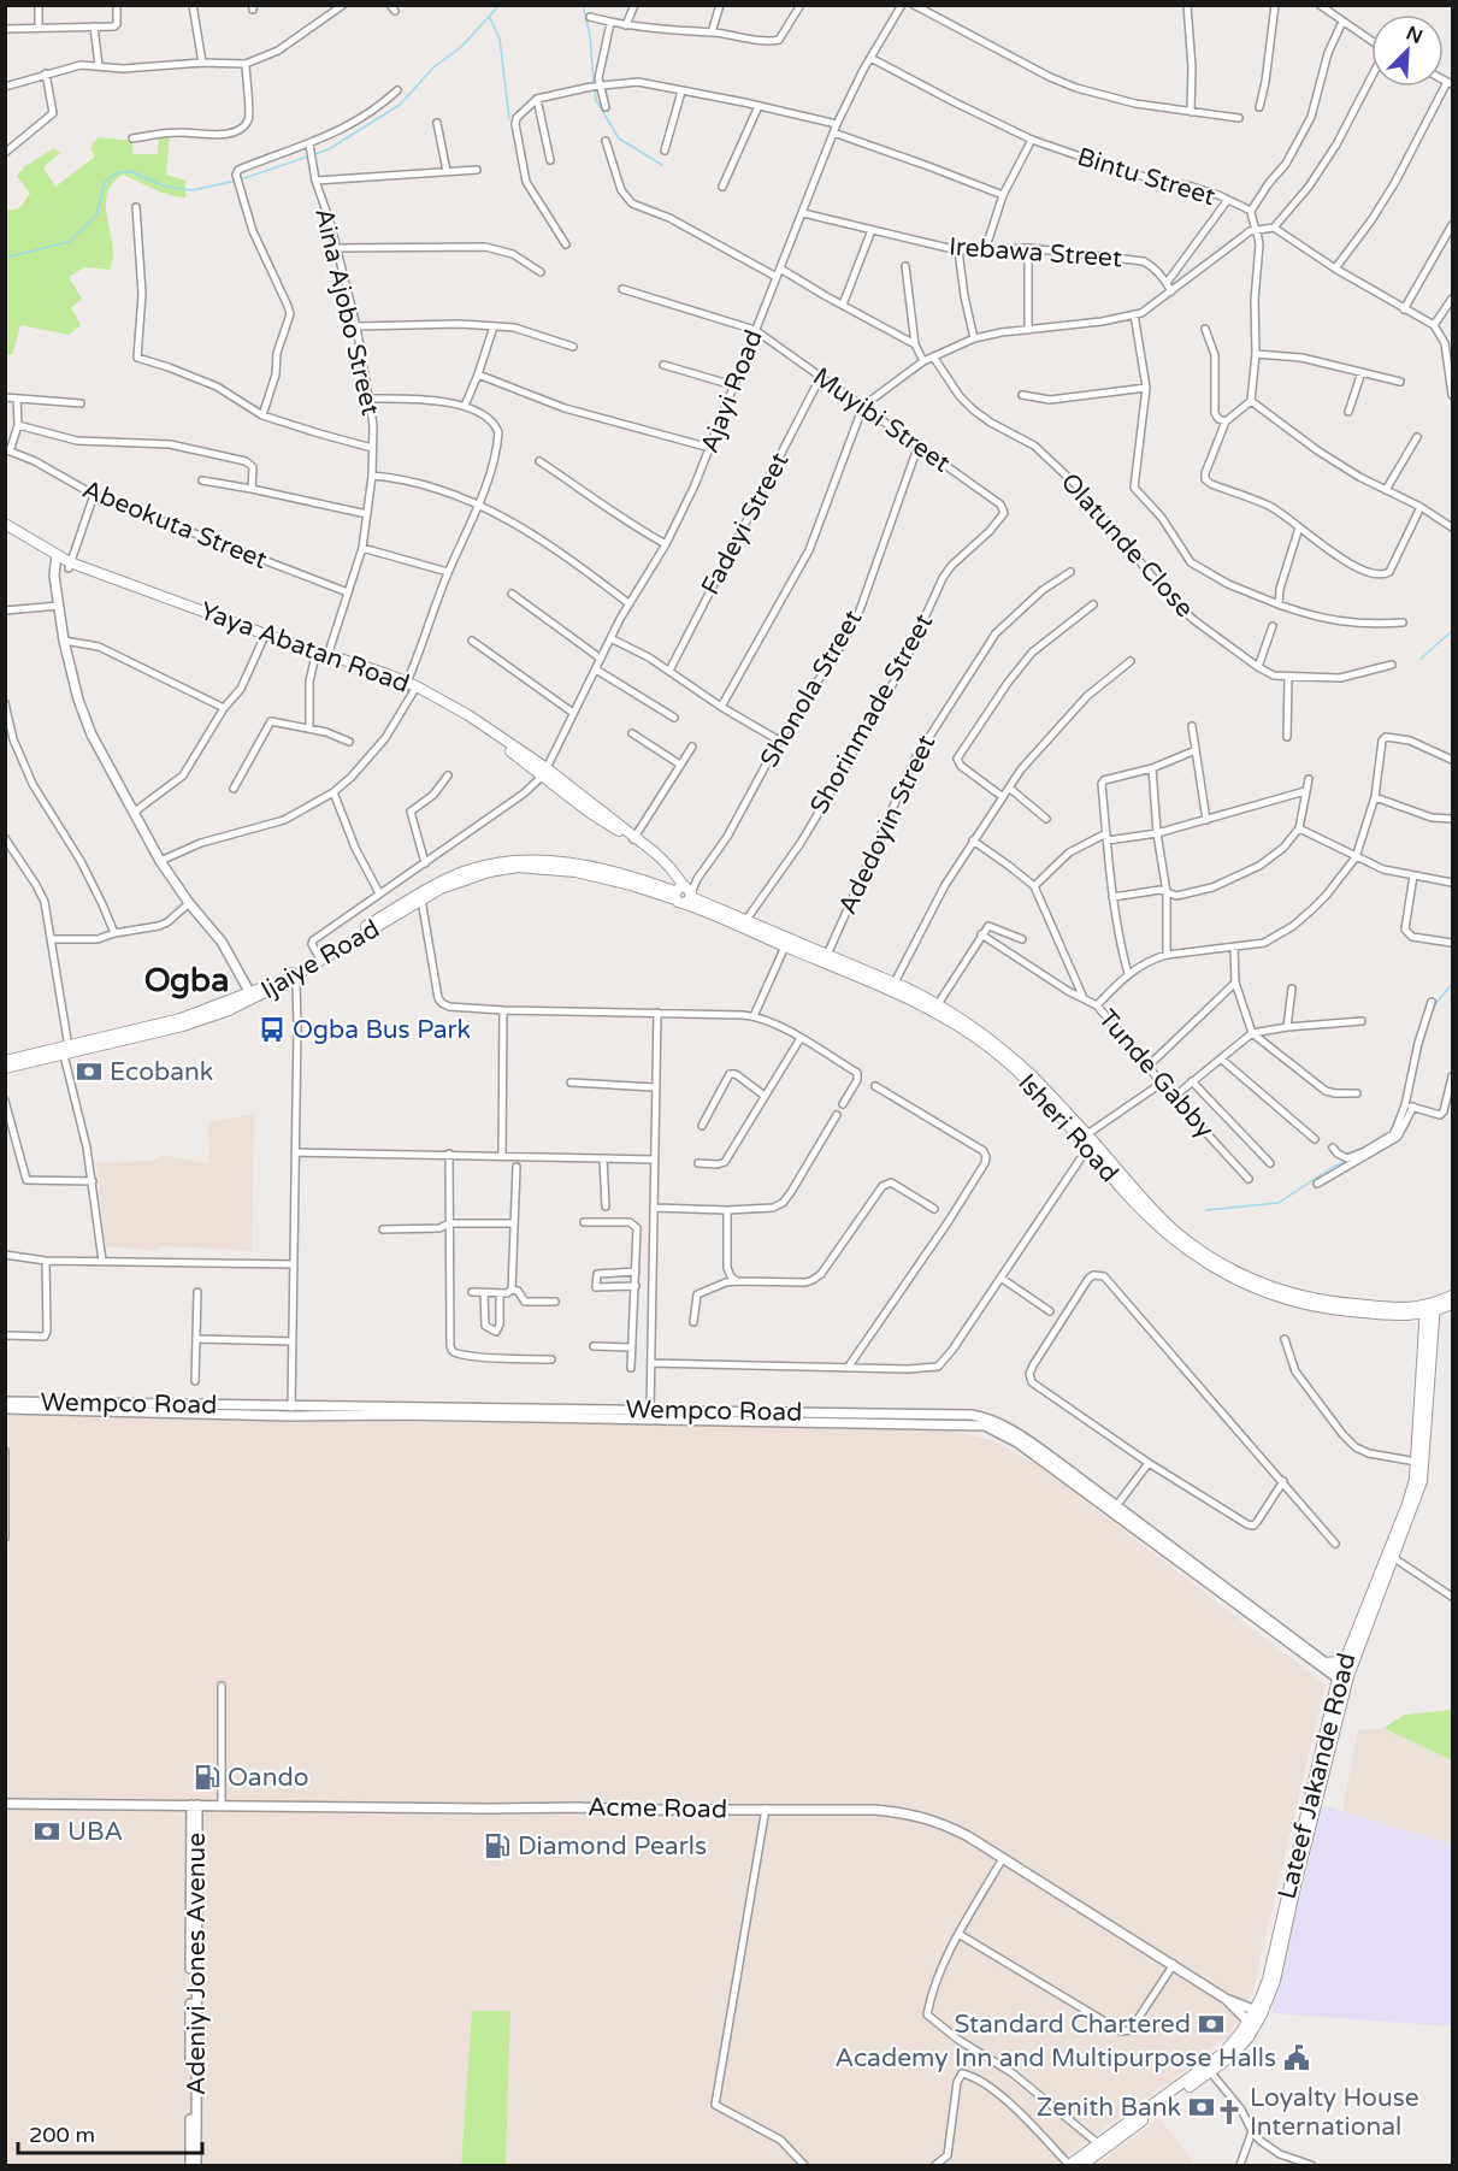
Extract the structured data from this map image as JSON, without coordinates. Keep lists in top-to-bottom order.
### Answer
{
  "streets": {
    "main road": [
      "Yaya Abatan Road",
      "Ijaiye Road",
      "Isheri Road",
      "Lateef Jakande Road"
    ],
    "street": [
      "Bintu Street",
      "Irebawa Street",
      "Aina Ajobo Street",
      "Ajayi Road",
      "Muyibi Street",
      "Fadeyi Street",
      "Abeokuta Street",
      "Olatunde Close",
      "Shonola Street",
      "Shorinmade Street",
      "Adedoyin Street",
      "Tunde Gabby",
      "Wempco Road",
      "Acme Road",
      "Adeniyi Jones Avenue"
    ]
  },
  "crossings": [
    ["Bintu Street", "Ajayi Road"],
    ["Irebawa Street", "Ajayi Road"],
    ["Aina Ajobo Street", "Abeokuta Street"],
    ["Aina Ajobo Street", "Yaya Abatan Road"],
    ["Ajayi Road", "Muyibi Street"],
    ["Ajayi Road", "Yaya Abatan Road"],
    ["Muyibi Street", "Fadeyi Street"],
    ["Muyibi Street", "Shonola Street"],
    ["Muyibi Street", "Shorinmade Street"],
    ["Yaya Abatan Road", "Shonola Street"],
    ["Yaya Abatan Road", "Isheri Road"],
    ["Shonola Street", "Isheri Road"],
    ["Shorinmade Street", "Isheri Road"],
    ["Adedoyin Street", "Isheri Road"],
    ["Ijaiye Road", "Isheri Road"],
    ["Isheri Road", "Lateef Jakande Road"],
    ["Wempco Road", "Lateef Jakande Road"],
    ["Lateef Jakande Road", "Acme Road"],
    ["Acme Road", "Adeniyi Jones Avenue"]
  ],
  "districts": ["Ogba"],
  "places": {
    "bus stop": ["Ogba Bus Park"],
    "bank": [
      "Ecobank",
      "UBA",
      "Standard Chartered",
      "Zenith Bank"
    ],
    "fuel station": ["Oando", "Diamond Pearls"],
    "public building": ["Academy Inn and Multipurpose Halls"],
    "church": ["Loyalty House International"]
  },
  "scale_bar": "200 m",
  "north": "top right"
}
